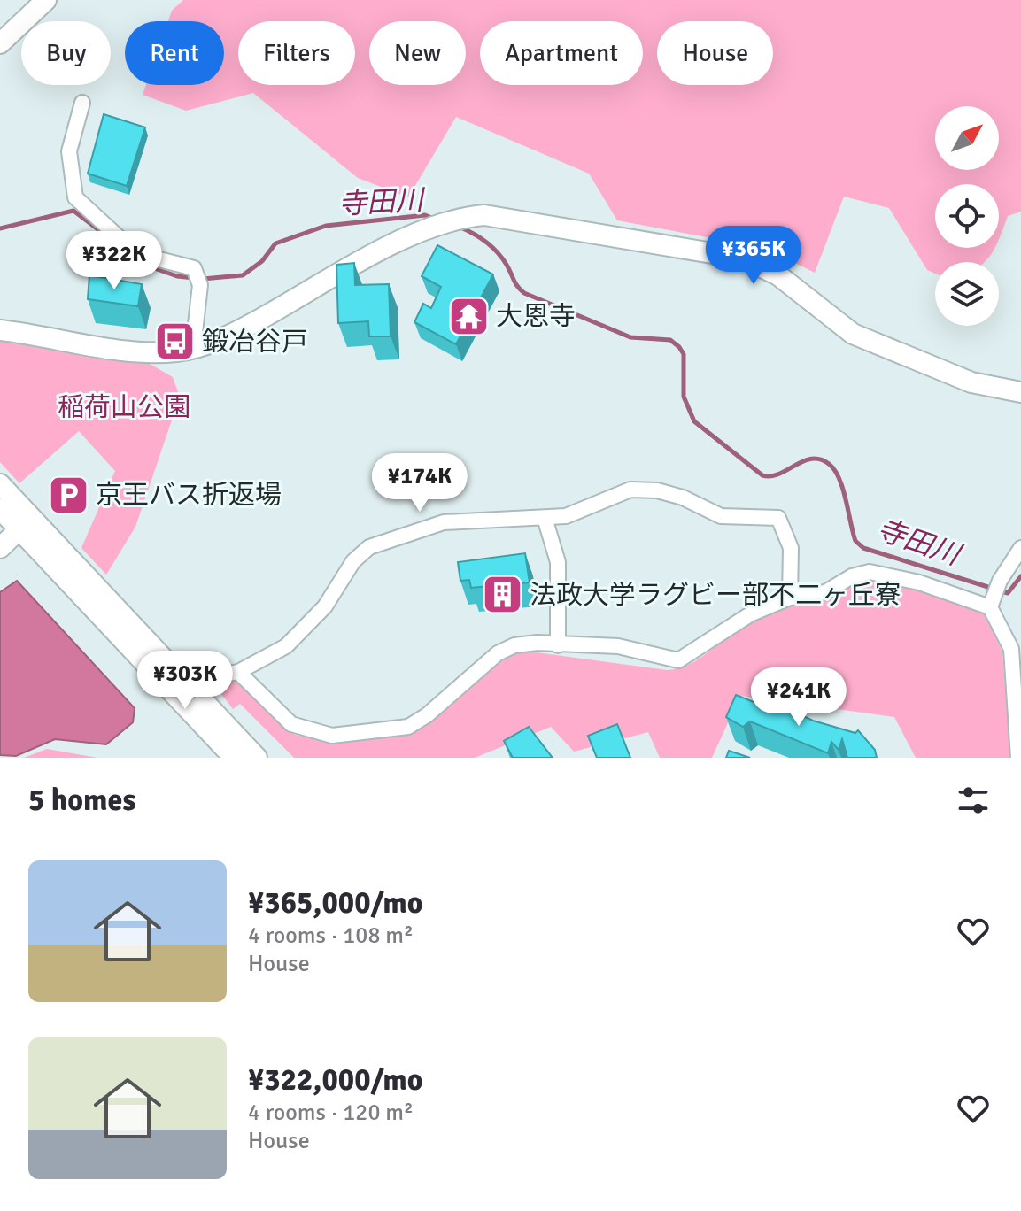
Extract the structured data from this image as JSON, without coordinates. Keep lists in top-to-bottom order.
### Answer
{
  "water": ["寺田川"],
  "parks": ["稲荷山公園"],
  "places": {
    "temple": ["大恩寺"],
    "bus stop": ["鍛冶谷戸"],
    "parking": ["京王バス折返場"],
    "building": ["法政大学ラグビー部不二ヶ丘寮"]
  },
  "north": "top right",
  "page": {
    "chip": [
      "Buy",
      "Rent",
      "Filters",
      "New",
      "Apartment",
      "House"
    ],
    "price": [
      "¥365K",
      "¥322K",
      "¥174K",
      "¥303K",
      "¥241K"
    ],
    "heading": "5 homes",
    "list": [
      {
        "name": "¥365,000/mo",
        "note": "4 rooms · 108 m² · House"
      },
      {
        "name": "¥322,000/mo",
        "note": "4 rooms · 120 m² · House"
      }
    ]
  }
}
